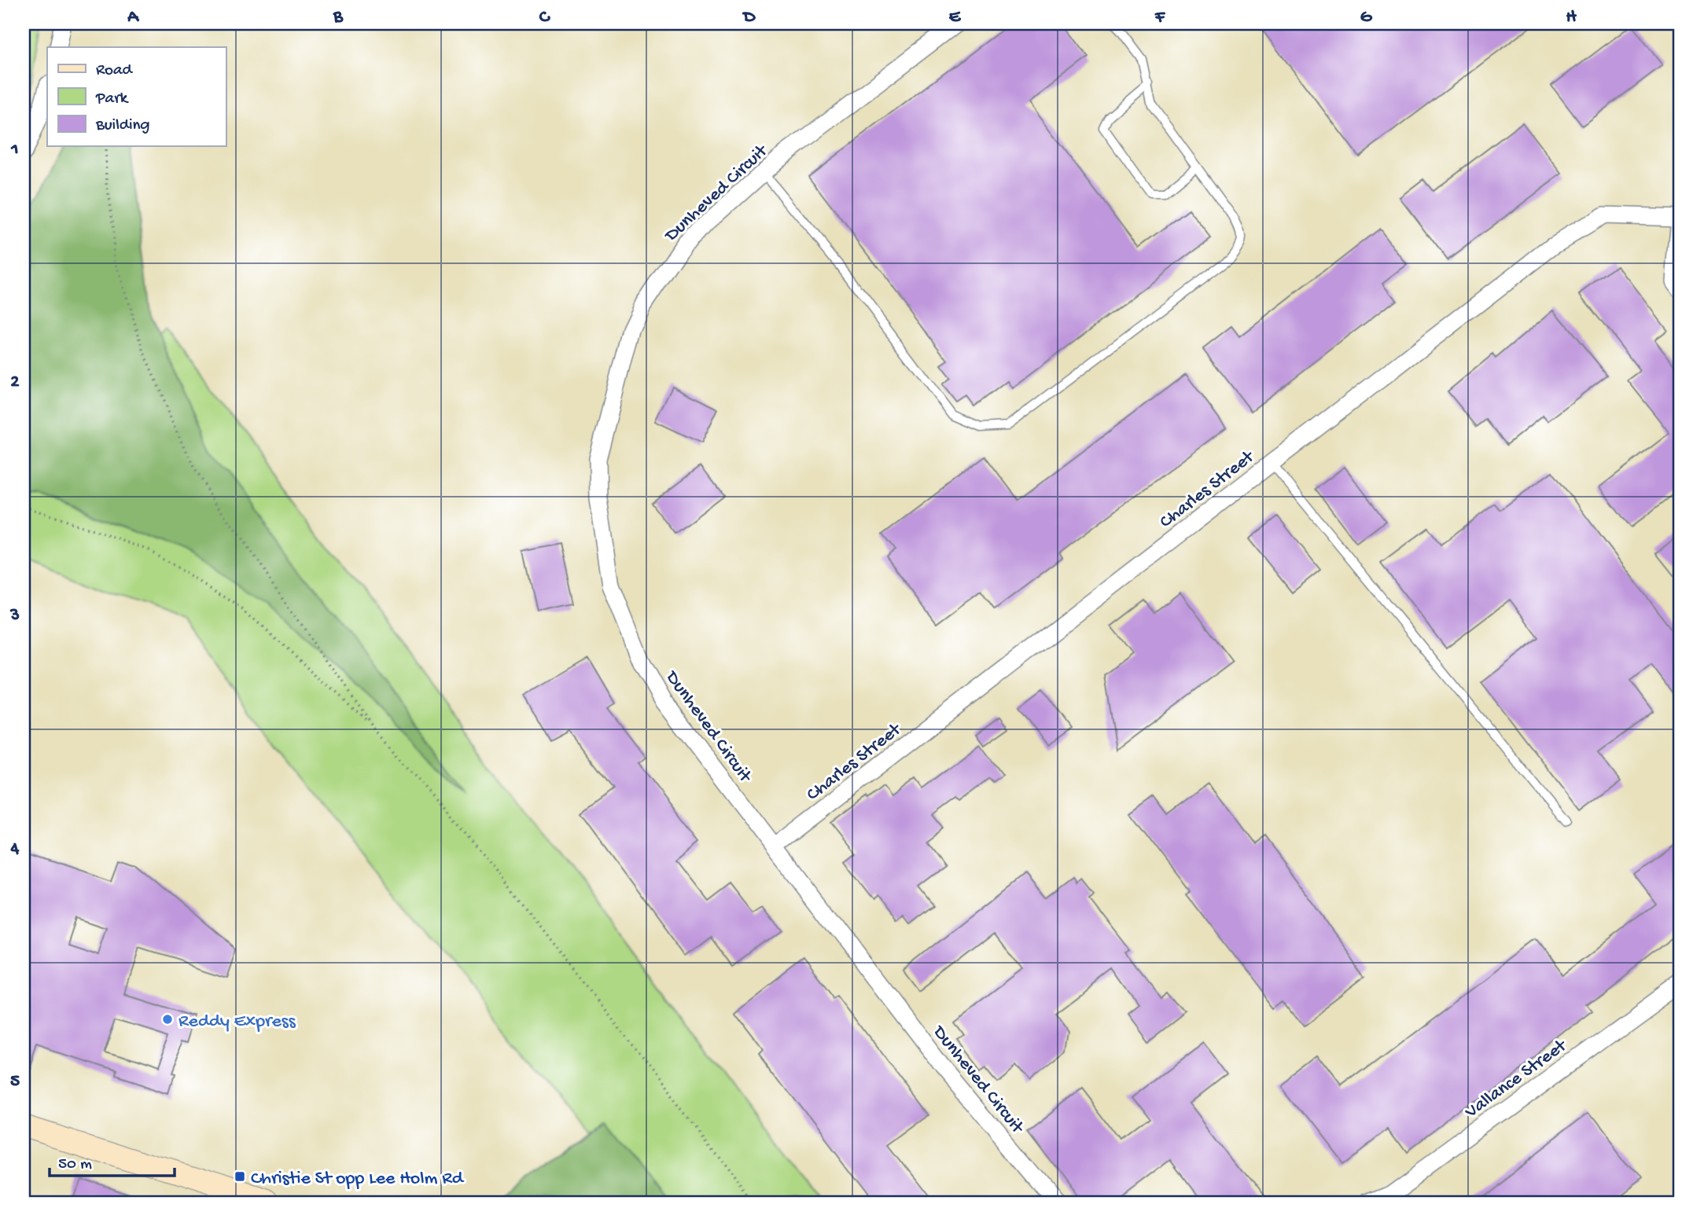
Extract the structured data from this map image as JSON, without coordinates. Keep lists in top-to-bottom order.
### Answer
{
  "streets": {
    "street": ["Dunheved Circuit", "Charles Street", "Vallance Street"]
  },
  "crossings": [
    ["Dunheved Circuit", "Charles Street"]
  ],
  "places": {
    "other": ["Reddy Express"],
    "transit": ["Christie St opp Lee Holm Rd"]
  },
  "legend": ["Road", "Park", "Building"],
  "scale_bar": "50 m",
  "grid": {
    "columns": [
      "A",
      "B",
      "C",
      "D",
      "E",
      "F",
      "G",
      "H"
    ],
    "rows": [
      "1",
      "2",
      "3",
      "4",
      "5"
    ]
  }
}
